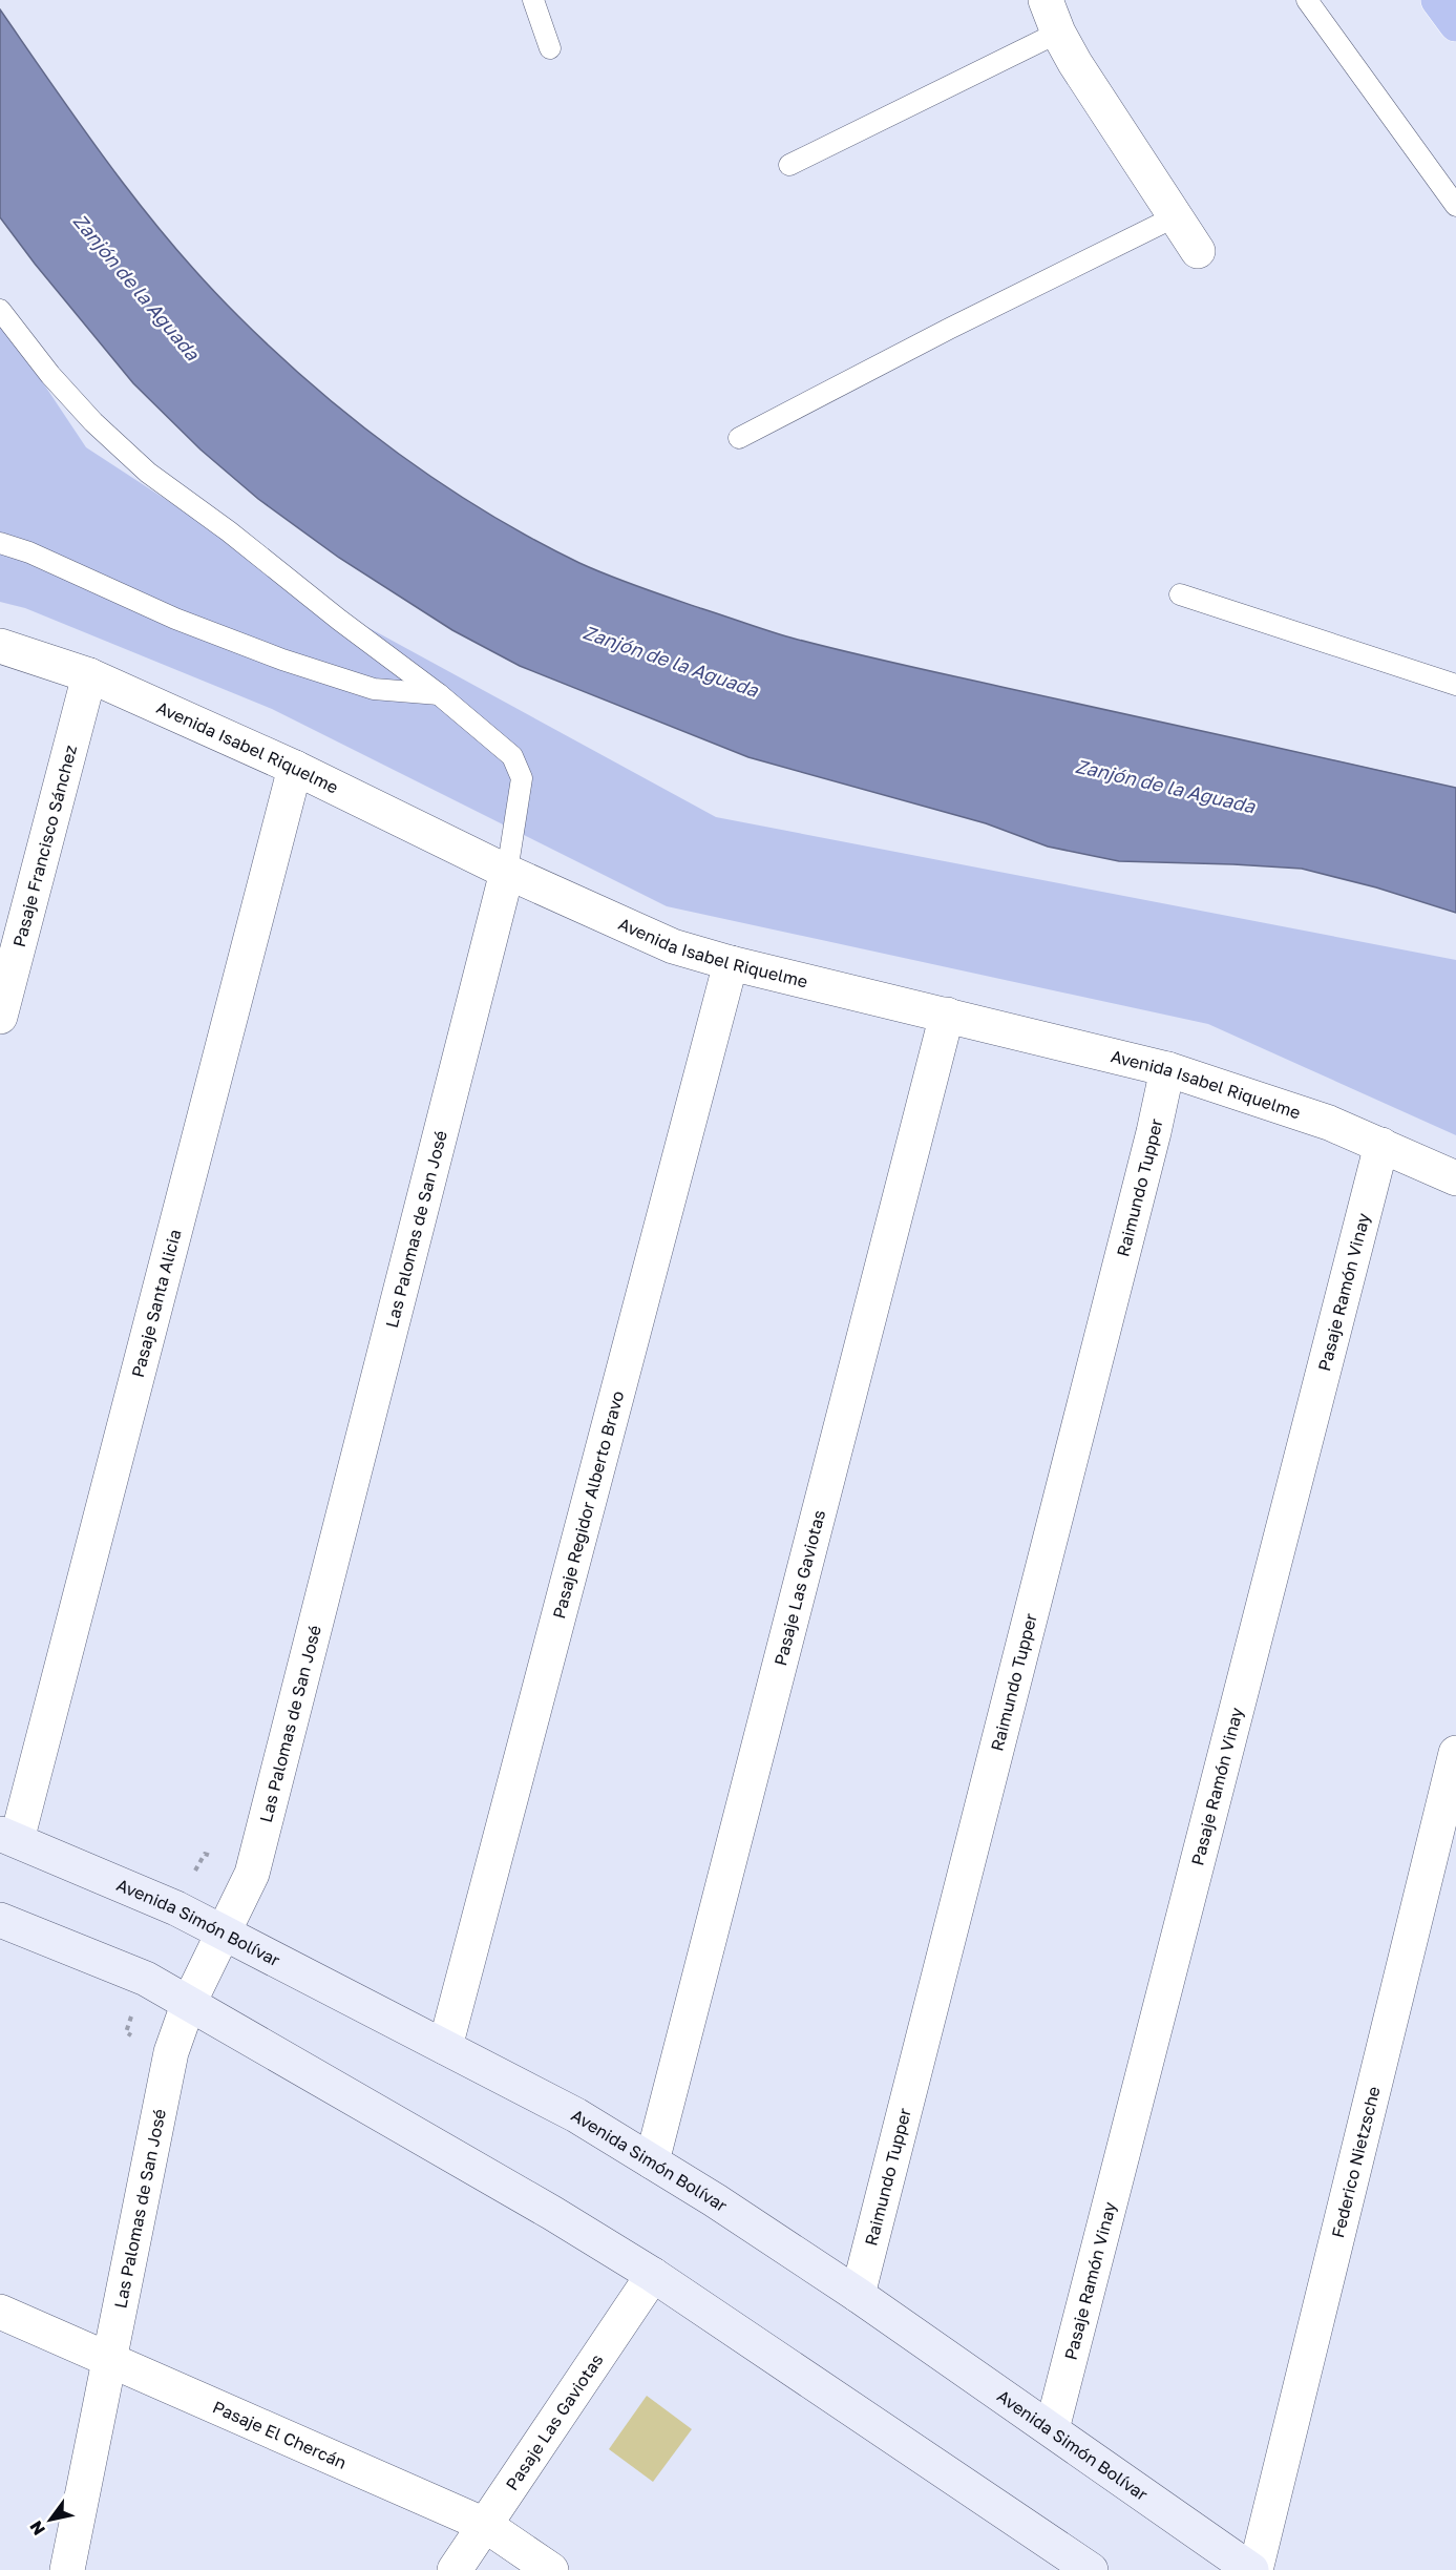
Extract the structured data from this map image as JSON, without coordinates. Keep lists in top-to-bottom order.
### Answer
{
  "streets": {
    "main road": ["Avenida Simón Bolívar"],
    "street": [
      "Avenida Isabel Riquelme",
      "Pasaje Francisco Sánchez",
      "Raimundo Tupper",
      "Las Palomas de San José",
      "Pasaje Ramón Vinay",
      "Pasaje Santa Alicia",
      "Pasaje Regidor Alberto Bravo",
      "Pasaje Las Gaviotas",
      "Federico Nietzsche",
      "Pasaje El Chercán"
    ]
  },
  "crossings": [
    ["Avenida Isabel Riquelme", "Pasaje Francisco Sánchez"],
    ["Avenida Isabel Riquelme", "Raimundo Tupper"],
    ["Avenida Isabel Riquelme", "Las Palomas de San José"],
    ["Avenida Isabel Riquelme", "Pasaje Ramón Vinay"],
    ["Avenida Isabel Riquelme", "Pasaje Santa Alicia"],
    ["Avenida Isabel Riquelme", "Pasaje Regidor Alberto Bravo"],
    ["Avenida Isabel Riquelme", "Pasaje Las Gaviotas"],
    ["Raimundo Tupper", "Avenida Simón Bolívar"],
    ["Las Palomas de San José", "Avenida Simón Bolívar"],
    ["Las Palomas de San José", "Pasaje El Chercán"],
    ["Pasaje Ramón Vinay", "Avenida Simón Bolívar"],
    ["Pasaje Santa Alicia", "Avenida Simón Bolívar"],
    ["Pasaje Regidor Alberto Bravo", "Avenida Simón Bolívar"],
    ["Pasaje Las Gaviotas", "Avenida Simón Bolívar"],
    ["Pasaje Las Gaviotas", "Pasaje El Chercán"],
    ["Avenida Simón Bolívar", "Federico Nietzsche"]
  ],
  "water": ["Zanjón de la Aguada"],
  "north": "bottom left"
}
